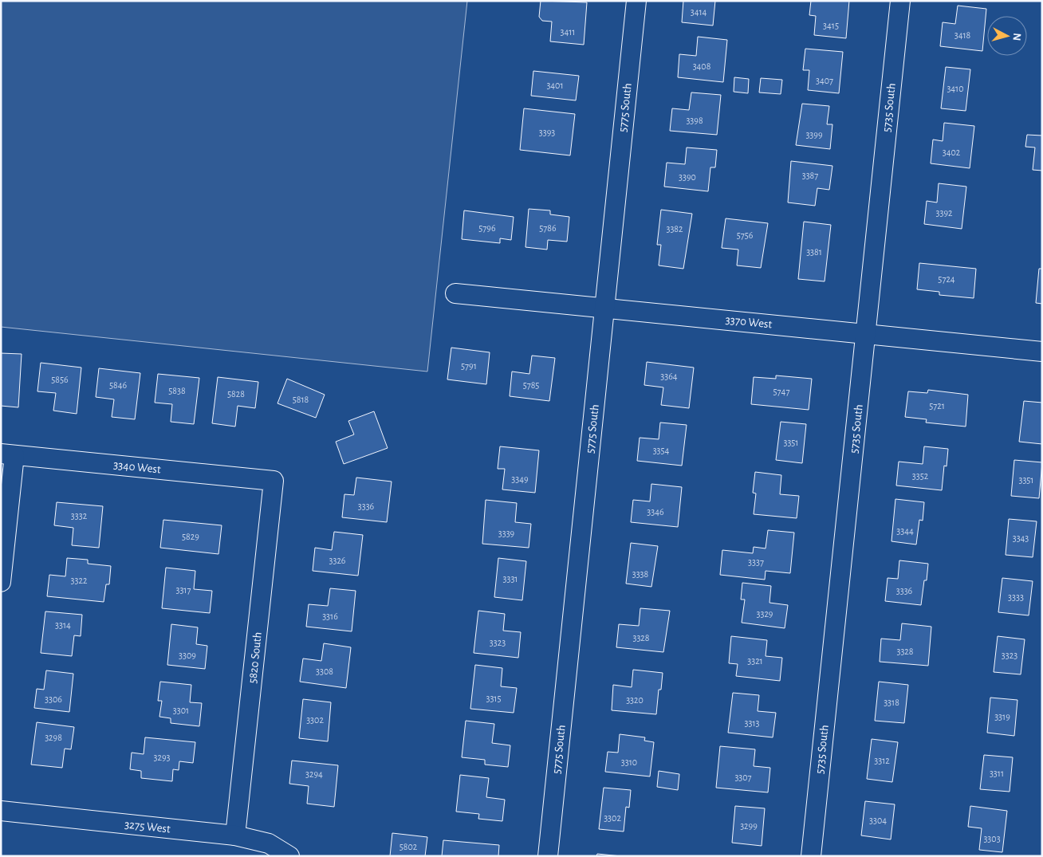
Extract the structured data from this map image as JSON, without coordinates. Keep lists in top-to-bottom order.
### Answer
{
  "streets": {
    "street": [
      "5775 South",
      "5735 South",
      "3370 West",
      "3340 West",
      "5820 South",
      "3275 West"
    ]
  },
  "crossings": [
    ["5775 South", "3370 West"],
    ["5735 South", "3370 West"],
    ["3340 West", "5820 South"],
    ["5820 South", "3275 West"]
  ],
  "house_numbers": [
    "3414",
    "3415",
    "3411",
    "3418",
    "3408",
    "3407",
    "3401",
    "3410",
    "3398",
    "3393",
    "3399",
    "3402",
    "3387",
    "3390",
    "3392",
    "5796",
    "5786",
    "3382",
    "5756",
    "3381",
    "5724",
    "5791",
    "3364",
    "5856",
    "5846",
    "5785",
    "5838",
    "5747",
    "5828",
    "5818",
    "5721",
    "3351",
    "3354",
    "3352",
    "3349",
    "3351",
    "3336",
    "3346",
    "3332",
    "3344",
    "3339",
    "5829",
    "3343",
    "3326",
    "3337",
    "3338",
    "3331",
    "3322",
    "3317",
    "3336",
    "3333",
    "3329",
    "3316",
    "3314",
    "3328",
    "3323",
    "3328",
    "3309",
    "3323",
    "3321",
    "3308",
    "3315",
    "3306",
    "3320",
    "3318",
    "3301",
    "3319",
    "3302",
    "3313",
    "3298",
    "3293",
    "3312",
    "3310",
    "3311",
    "3294",
    "3307",
    "3302",
    "3304",
    "3299",
    "3303",
    "5802"
  ],
  "north": "right"
}
